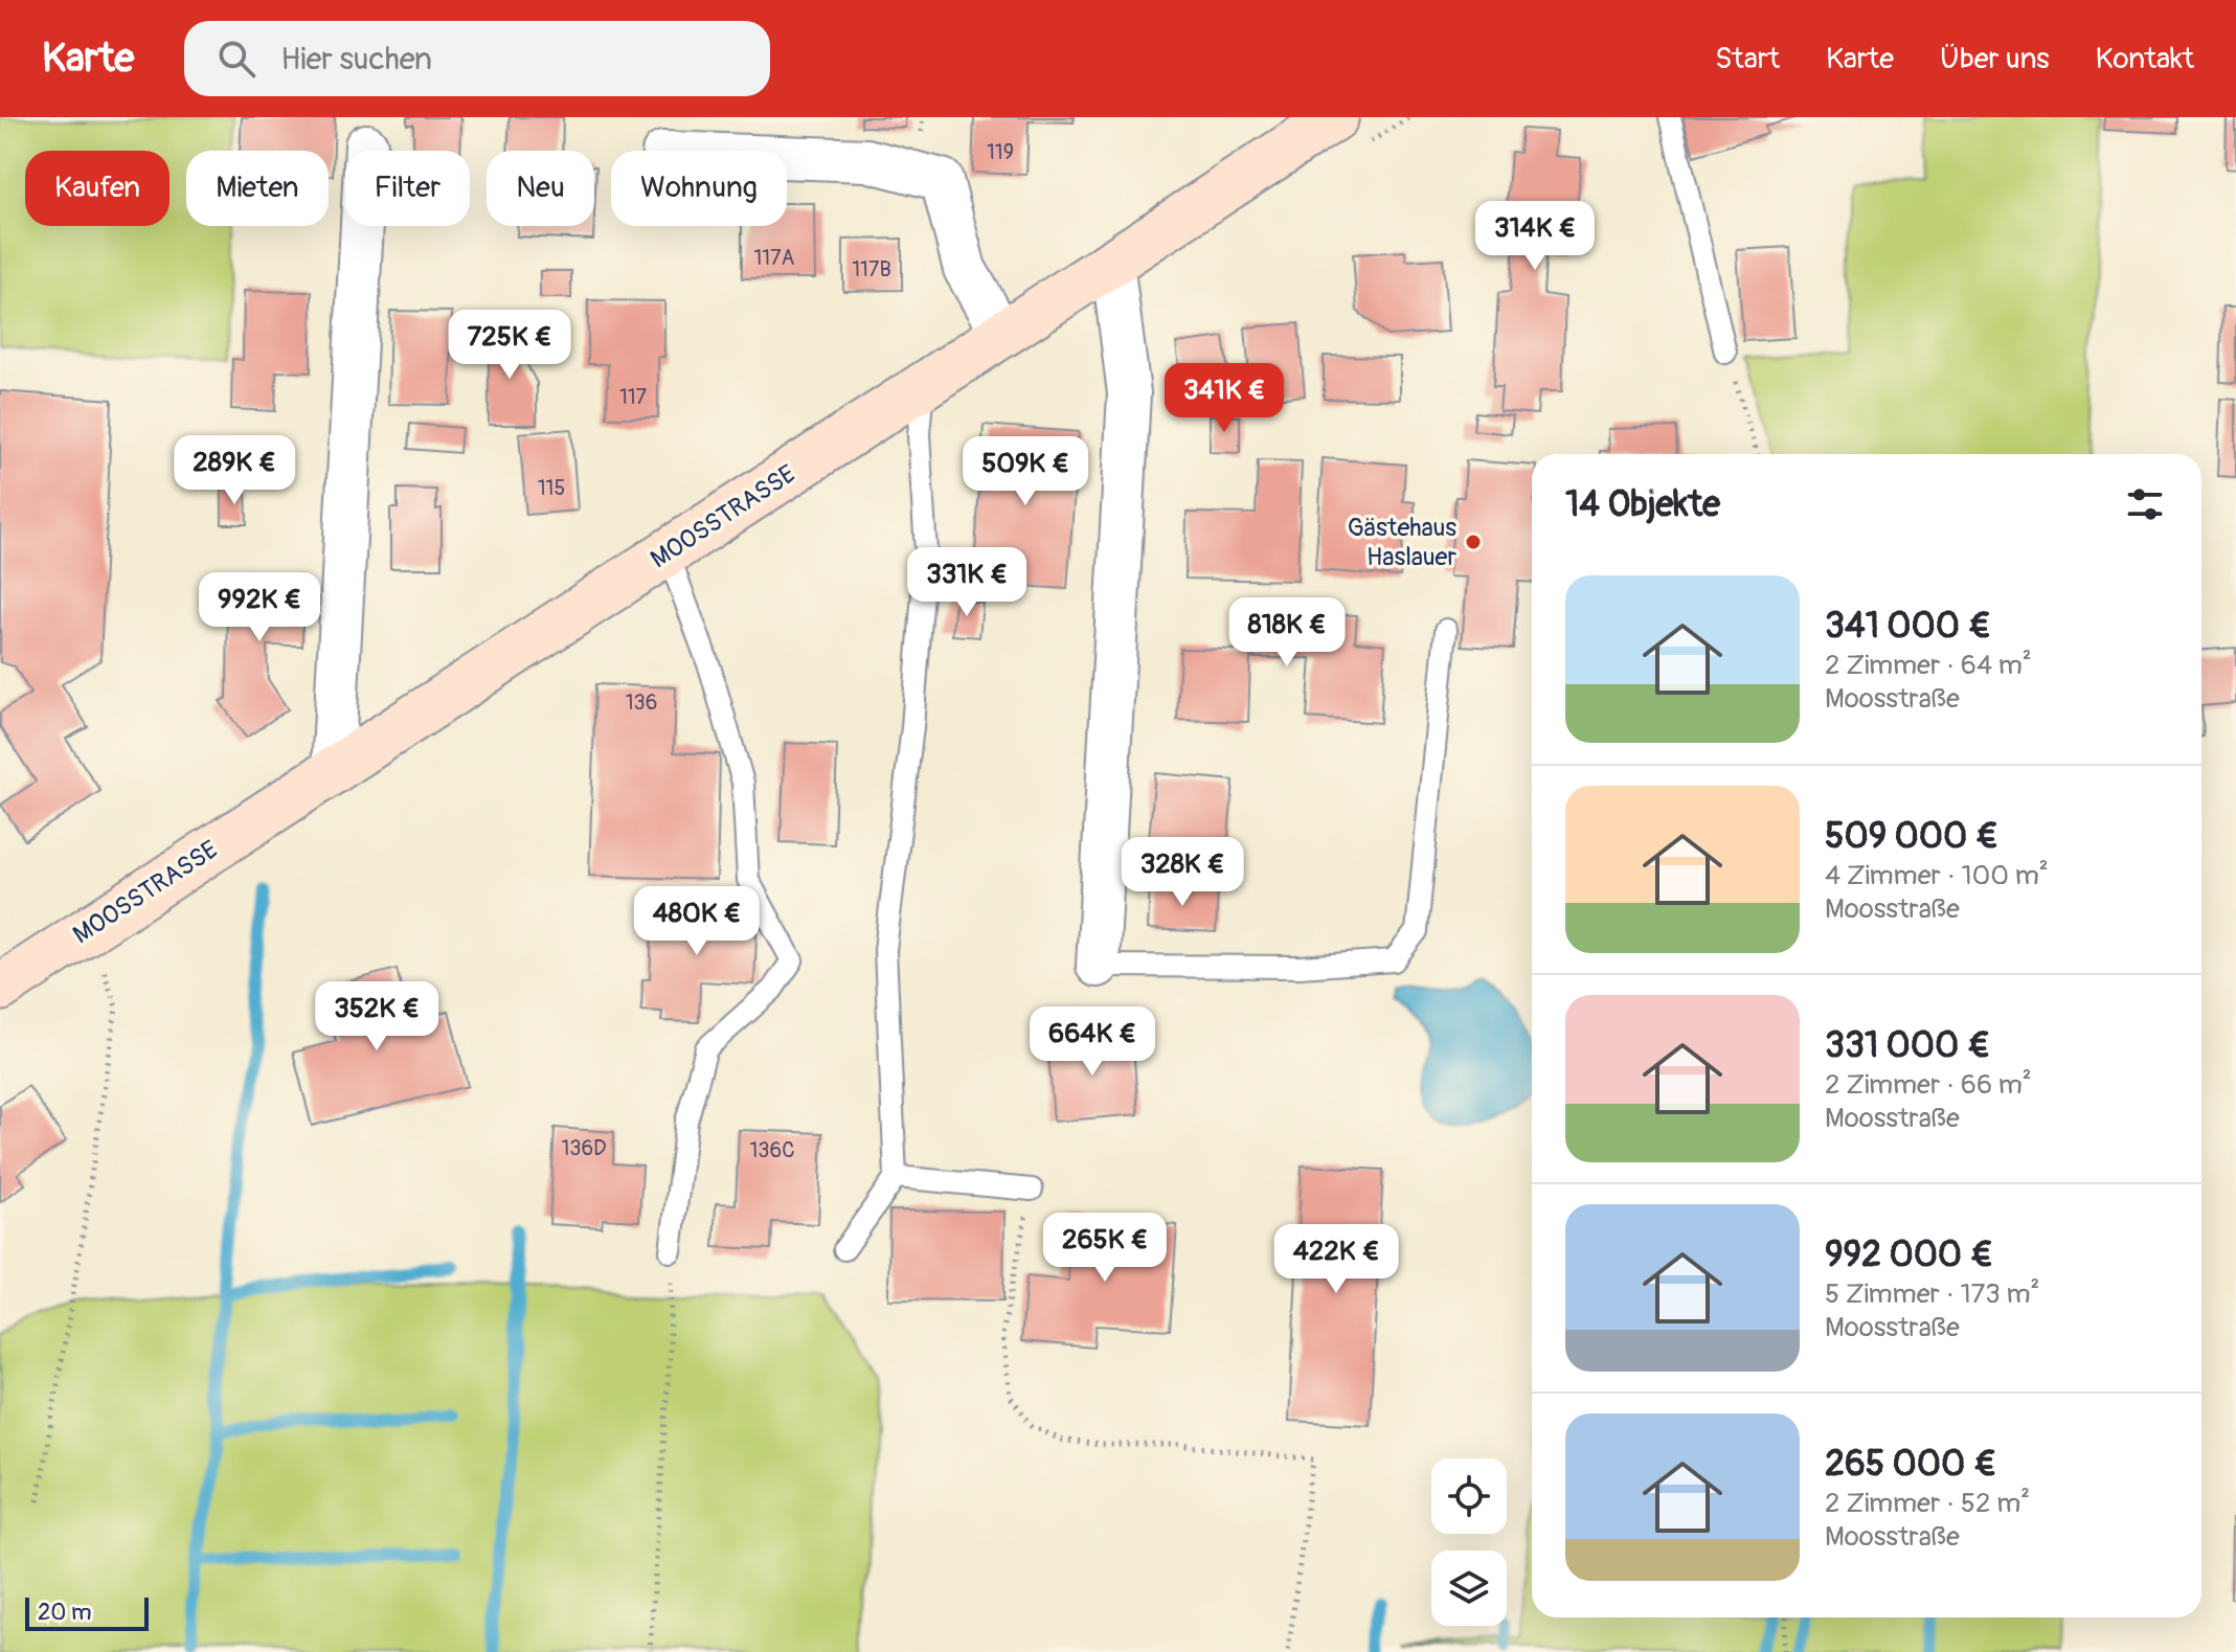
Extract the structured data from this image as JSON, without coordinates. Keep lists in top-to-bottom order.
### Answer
{
  "streets": {
    "street": ["MOOSSTRASSE"]
  },
  "places": ["Gästehaus Haslauer"],
  "house_numbers": [
    "119",
    "117A",
    "117B",
    "117",
    "115",
    "136",
    "136D",
    "136C"
  ],
  "scale_bar": "20 m",
  "page": {
    "header": "Karte",
    "search": "Hier suchen",
    "nav": [
      "Start",
      "Karte",
      "Über uns",
      "Kontakt"
    ],
    "chip": [
      "Kaufen",
      "Mieten",
      "Filter",
      "Neu",
      "Wohnung"
    ],
    "price": [
      "314K €",
      "725K €",
      "341K €",
      "289K €",
      "509K €",
      "331K €",
      "992K €",
      "818K €",
      "328K €",
      "480K €",
      "352K €",
      "664K €",
      "265K €",
      "422K €"
    ],
    "heading": "14 Objekte",
    "list": [
      {
        "name": "341 000 €",
        "note": "2 Zimmer · 64 m² · Moosstraße"
      },
      {
        "name": "509 000 €",
        "note": "4 Zimmer · 100 m² · Moosstraße"
      },
      {
        "name": "331 000 €",
        "note": "2 Zimmer · 66 m² · Moosstraße"
      },
      {
        "name": "992 000 €",
        "note": "5 Zimmer · 173 m² · Moosstraße"
      },
      {
        "name": "265 000 €",
        "note": "2 Zimmer · 52 m² · Moosstraße"
      }
    ],
    "scale": "20 m"
  }
}
